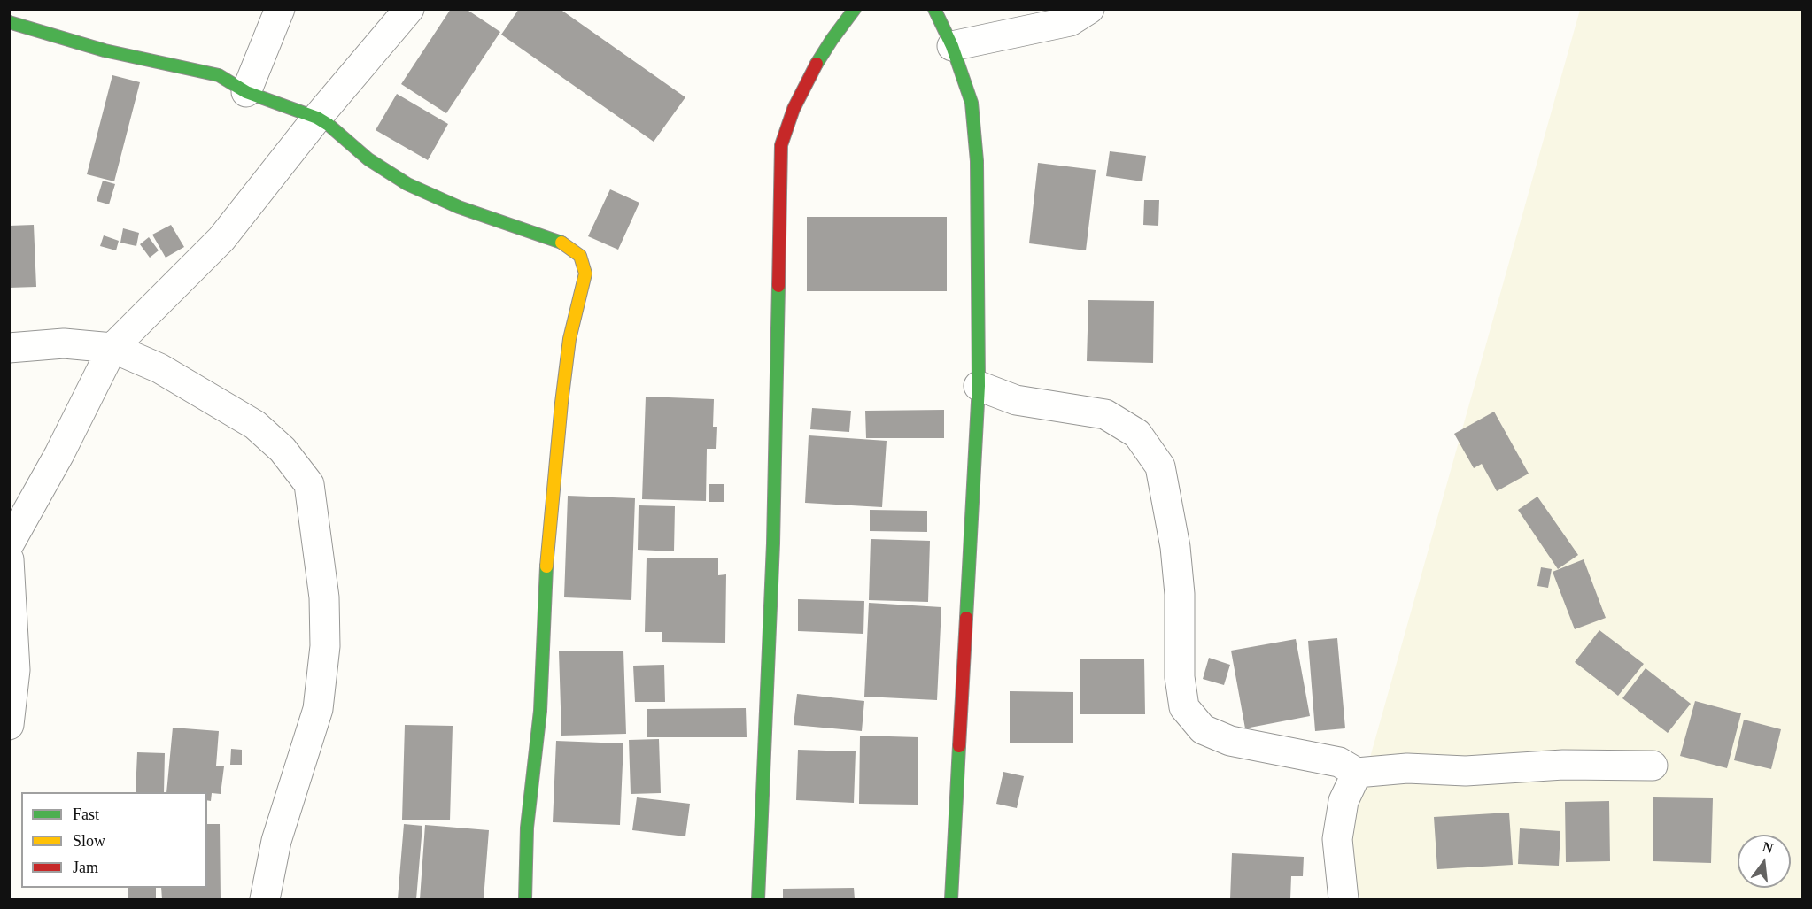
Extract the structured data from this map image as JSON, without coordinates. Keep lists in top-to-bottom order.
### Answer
{
  "legend": ["Fast", "Slow", "Jam"],
  "north": "top"
}
